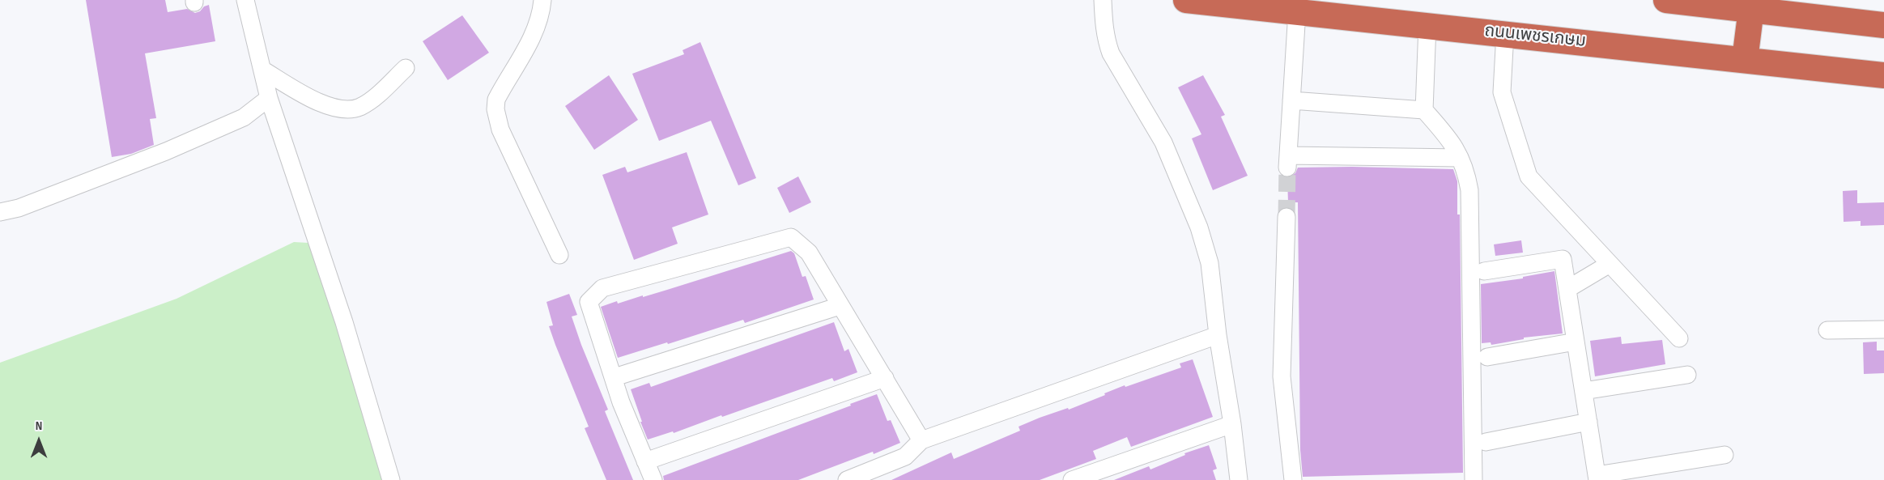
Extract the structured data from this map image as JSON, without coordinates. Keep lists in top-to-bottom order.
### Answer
{
  "streets": {
    "highway": ["ถนนเพชรเกษม"]
  },
  "north": "top"
}
